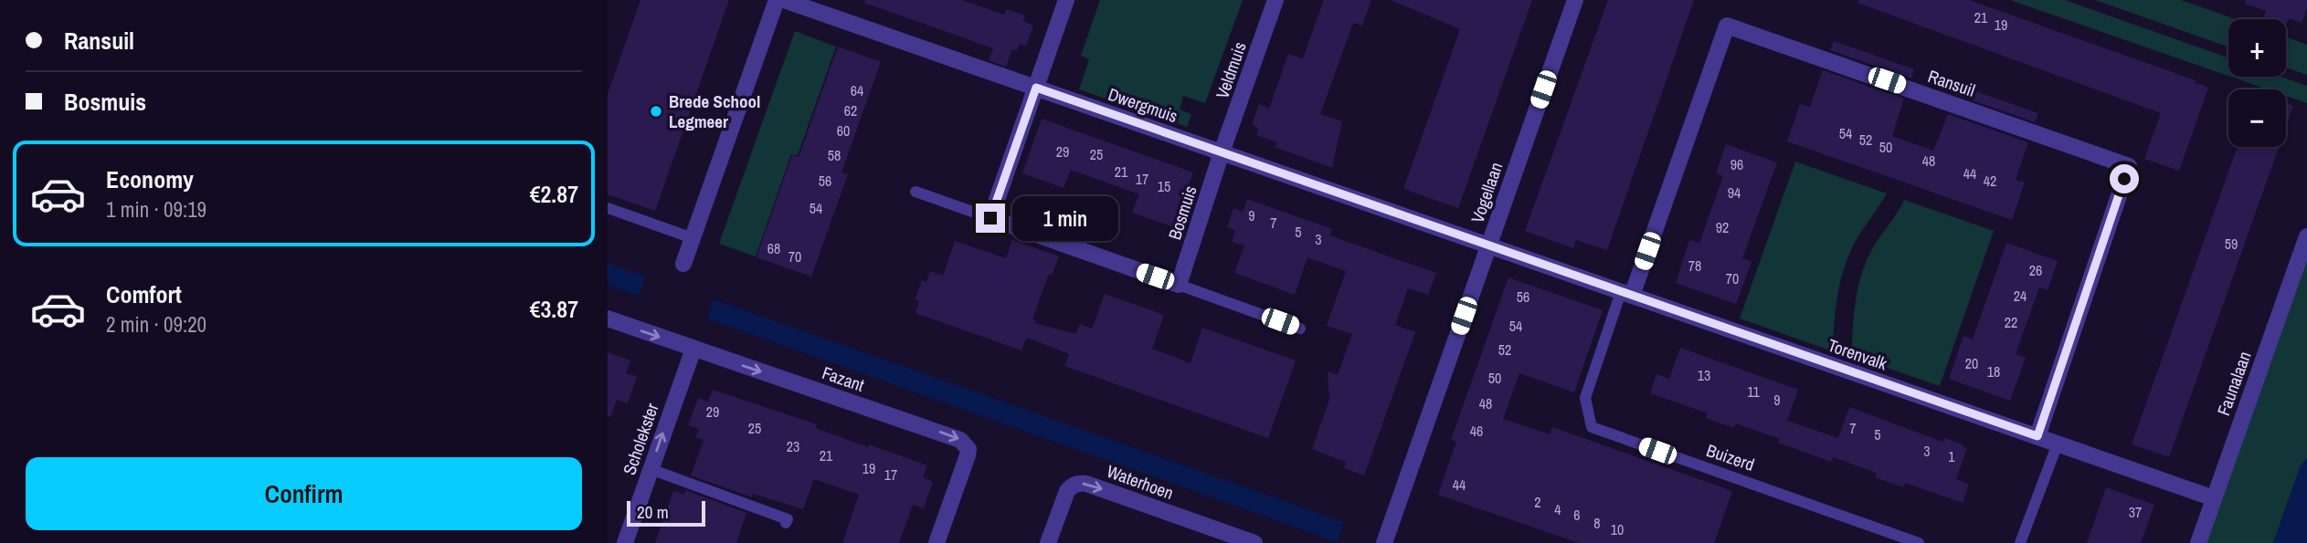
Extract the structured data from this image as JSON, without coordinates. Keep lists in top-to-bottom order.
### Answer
{
  "streets": {
    "street": [
      "Veldmuis",
      "Ransuil",
      "Dwergmuis",
      "Vogellaan",
      "Bosmuis",
      "Torenvalk",
      "Fazant",
      "Faunalaan",
      "Scholekster",
      "Waterhoen"
    ],
    "lane": ["Buizerd"]
  },
  "crossings": [
    ["Veldmuis", "Dwergmuis"],
    ["Veldmuis", "Bosmuis"],
    ["Ransuil", "Torenvalk"],
    ["Ransuil", "Buizerd"],
    ["Dwergmuis", "Vogellaan"],
    ["Dwergmuis", "Bosmuis"],
    ["Dwergmuis", "Torenvalk"],
    ["Vogellaan", "Torenvalk"],
    ["Torenvalk", "Faunalaan"],
    ["Torenvalk", "Buizerd"],
    ["Fazant", "Scholekster"]
  ],
  "one_way": ["Fazant", "Scholekster", "Waterhoen"],
  "places": ["Brede School Legmeer"],
  "house_numbers": [
    "21",
    "19",
    "64",
    "62",
    "60",
    "54",
    "52",
    "50",
    "29",
    "25",
    "58",
    "48",
    "96",
    "21",
    "44",
    "17",
    "56",
    "42",
    "15",
    "94",
    "54",
    "9",
    "7",
    "92",
    "5",
    "3",
    "59",
    "68",
    "70",
    "78",
    "26",
    "70",
    "24",
    "56",
    "22",
    "54",
    "52",
    "20",
    "18",
    "13",
    "50",
    "11",
    "9",
    "48",
    "29",
    "25",
    "7",
    "46",
    "5",
    "23",
    "3",
    "21",
    "1",
    "19",
    "17",
    "44",
    "2",
    "4",
    "37",
    "6",
    "8",
    "10"
  ],
  "scale_bar": "20 m",
  "page": {
    "banner": ["Ransuil", "Bosmuis"],
    "map_buttons": ["+", "−"],
    "list": [
      {
        "name": "Economy",
        "note": "1 min · 09:19",
        "value": "€2.87"
      },
      {
        "name": "Comfort",
        "note": "2 min · 09:20",
        "value": "€3.87"
      }
    ],
    "bubble": "1 min",
    "buttons": "Confirm",
    "scale": "20 m"
  }
}
